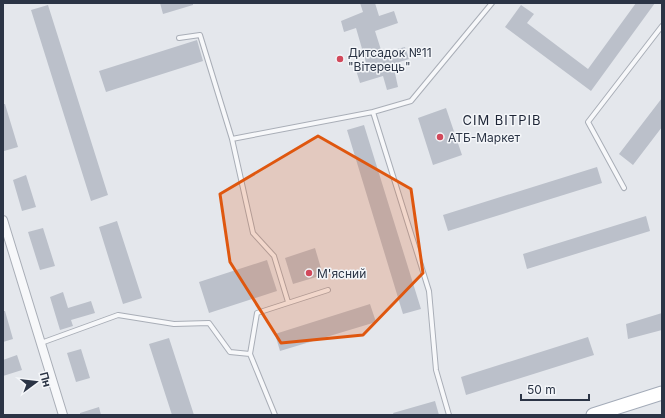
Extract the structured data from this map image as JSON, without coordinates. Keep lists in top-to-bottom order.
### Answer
{
  "districts": ["СІМ ВІТРІВ"],
  "places": ["Дитсадок №11 \"Вітерець\"", "АТБ-Маркет", "М'ясний"],
  "scale_bar": "50 m",
  "north": "right"
}
